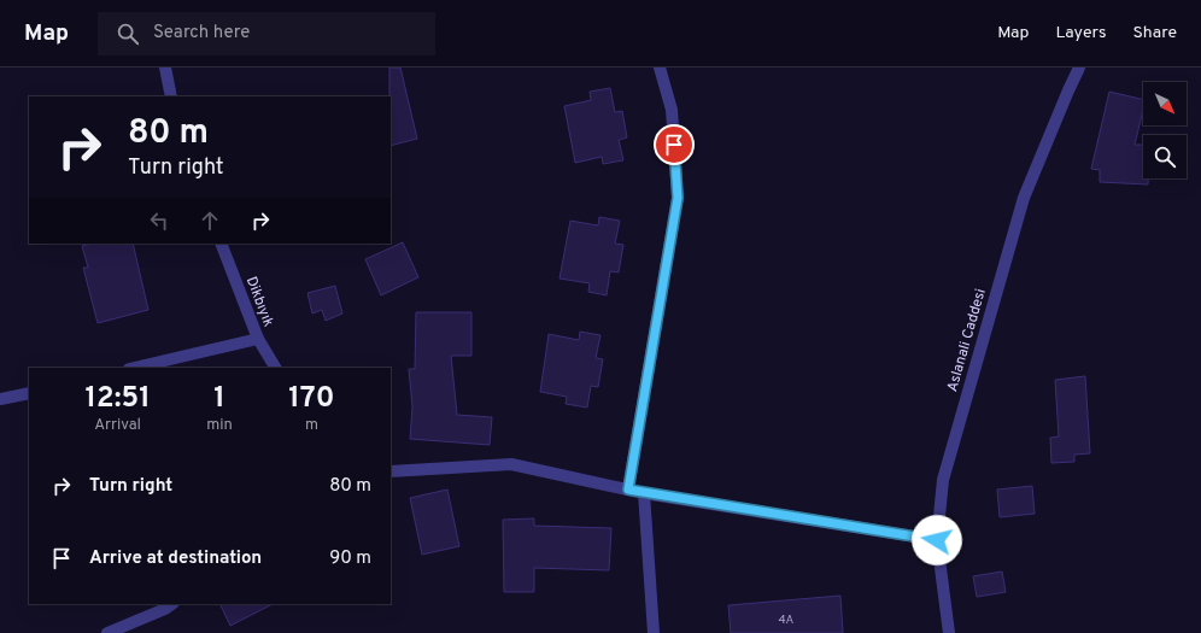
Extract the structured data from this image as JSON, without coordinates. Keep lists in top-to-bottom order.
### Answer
{
  "streets": {
    "street": ["Dikbıyık", "Aslanali Caddesi"]
  },
  "house_numbers": ["4A"],
  "north": "bottom right",
  "page": {
    "header": "Map",
    "search": "Search here",
    "nav": ["Map", "Layers", "Share"],
    "turn": ["80 m", "Turn right"],
    "eta": [
      "12:51",
      "Arrival",
      "1",
      "min",
      "170",
      "m"
    ],
    "list": [
      {
        "name": "Turn right",
        "value": "80 m"
      },
      {
        "name": "Arrive at destination",
        "value": "90 m"
      }
    ]
  }
}
